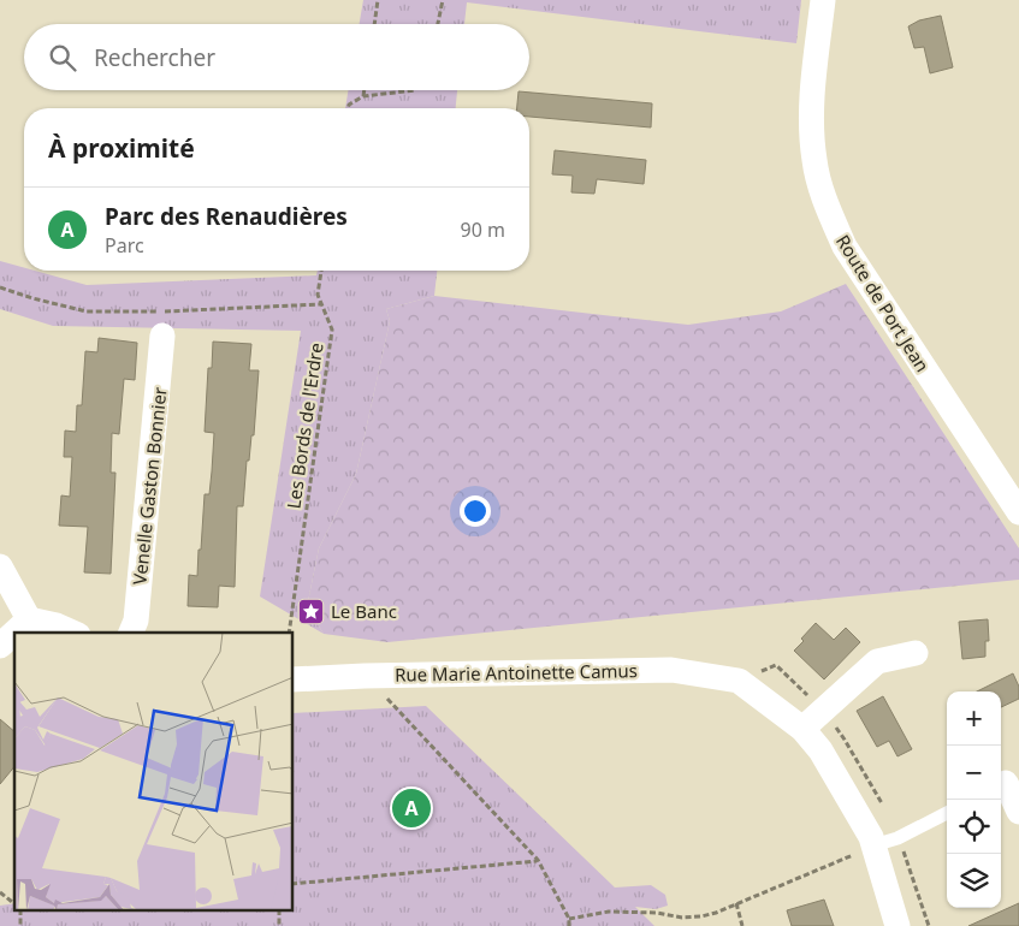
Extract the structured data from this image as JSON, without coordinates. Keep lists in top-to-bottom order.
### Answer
{
  "streets": {
    "street": ["Route de Port Jean", "Venelle Gaston Bonnier", "Rue Marie Antoinette Camus"],
    "path": ["Les Bords de l'Erdre"]
  },
  "places": {
    "place": ["Le Banc"]
  },
  "page": {
    "search": "Rechercher",
    "heading": "À proximité",
    "list": [
      {
        "mark": "A",
        "name": "Parc des Renaudières",
        "note": "Parc",
        "value": "90 m"
      }
    ],
    "map_buttons": ["+", "−"],
    "pins": "A"
  }
}
